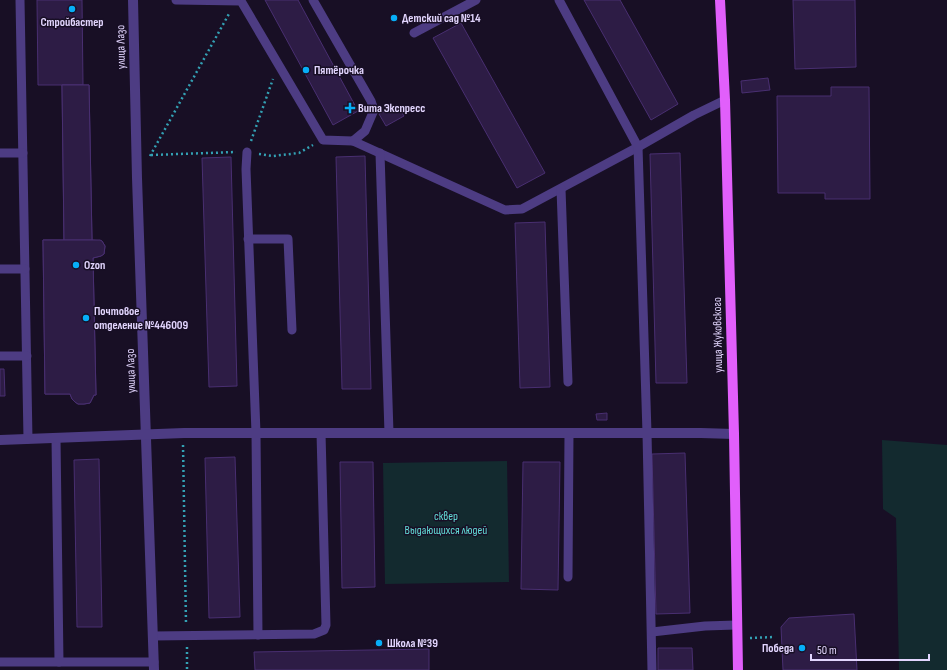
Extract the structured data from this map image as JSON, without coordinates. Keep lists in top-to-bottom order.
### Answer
{
  "streets": {
    "main road": ["улица Жуковского"],
    "street": ["улица Лазо"]
  },
  "parks": ["сквер Выдающихся людей"],
  "places": {
    "other": [
      "Стройбастер",
      "Детский сад №14",
      "Пятёрочка",
      "Ozon",
      "Почтовое отделение №446009",
      "Школа №39",
      "Победа"
    ],
    "health": ["Вита Экспресс"]
  },
  "scale_bar": "50 m"
}
